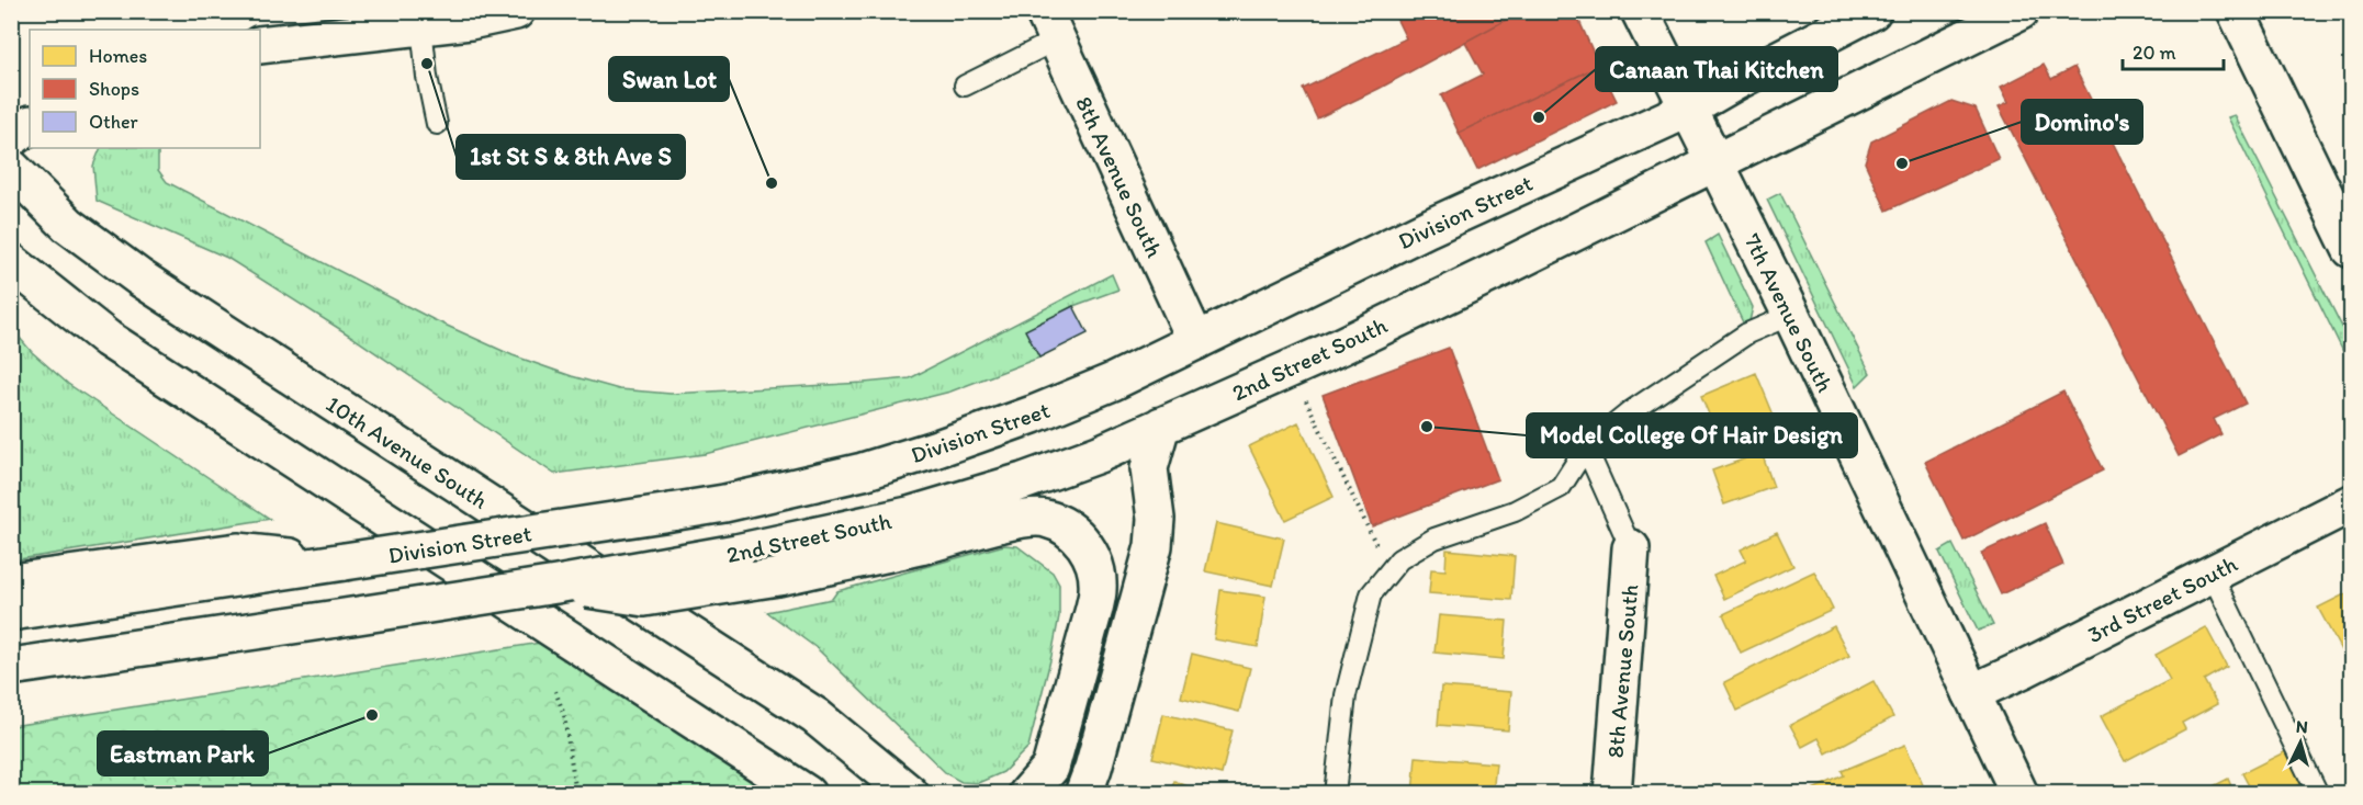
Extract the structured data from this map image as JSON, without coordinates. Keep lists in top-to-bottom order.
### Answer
{
  "streets": {
    "main road": [
      "8th Avenue South",
      "Division Street",
      "7th Avenue South",
      "2nd Street South",
      "10th Avenue South",
      "3rd Street South"
    ]
  },
  "crossings": [
    ["8th Avenue South", "Division Street"],
    ["Division Street", "7th Avenue South"],
    ["7th Avenue South", "2nd Street South"],
    ["7th Avenue South", "3rd Street South"]
  ],
  "places": [
    "1st St S & 8th Ave S",
    "Canaan Thai Kitchen",
    "Domino's",
    "Swan Lot",
    "Model College Of Hair Design",
    "Eastman Park"
  ],
  "legend": ["Homes", "Shops", "Other"],
  "scale_bar": "20 m",
  "north": "top"
}
